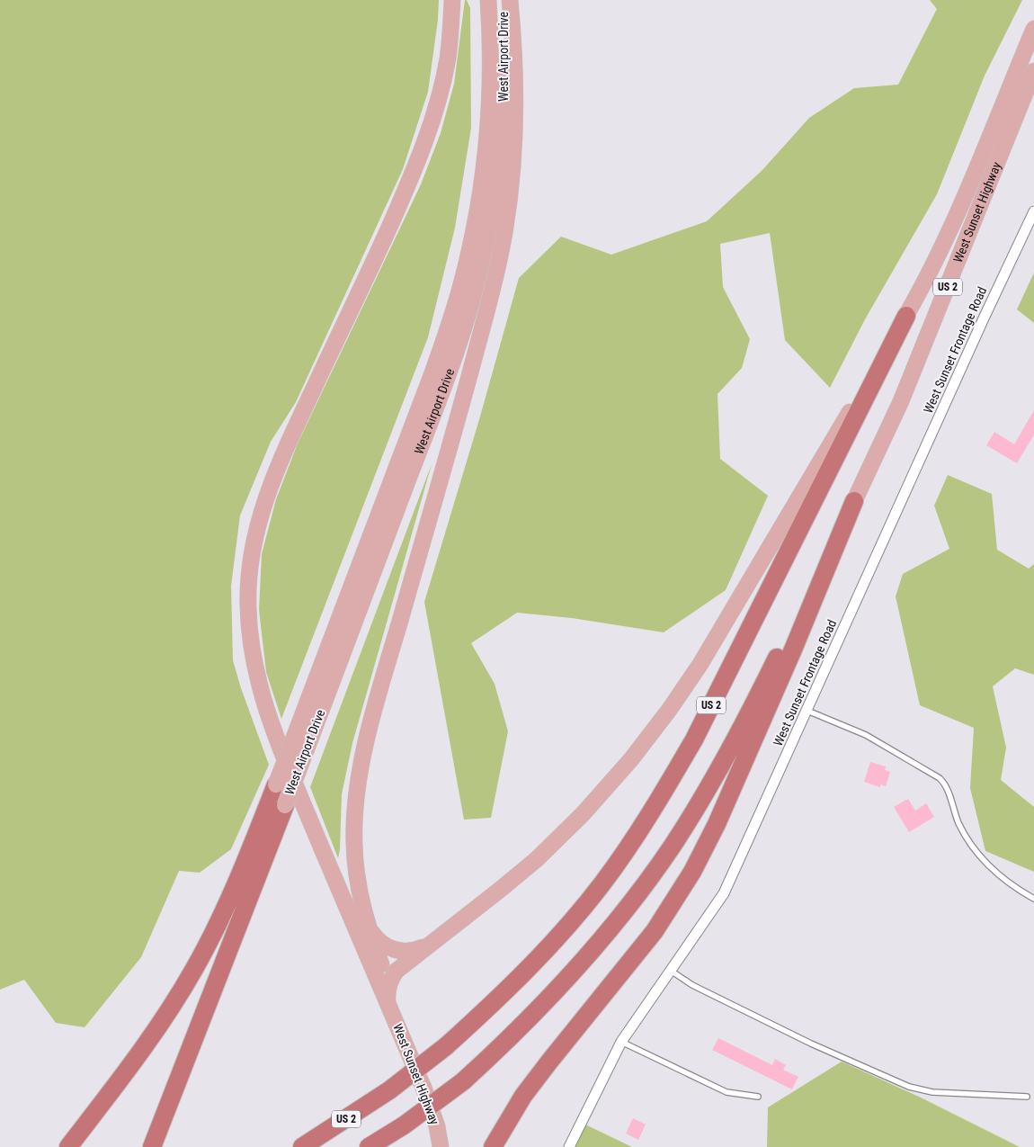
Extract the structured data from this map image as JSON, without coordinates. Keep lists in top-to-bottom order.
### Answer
{
  "streets": {
    "highway": ["US 2"],
    "main road": ["West Airport Drive", "West Sunset Highway"],
    "street": ["West Sunset Frontage Road"]
  },
  "crossings": [
    ["West Sunset Highway", "US 2"]
  ]
}
